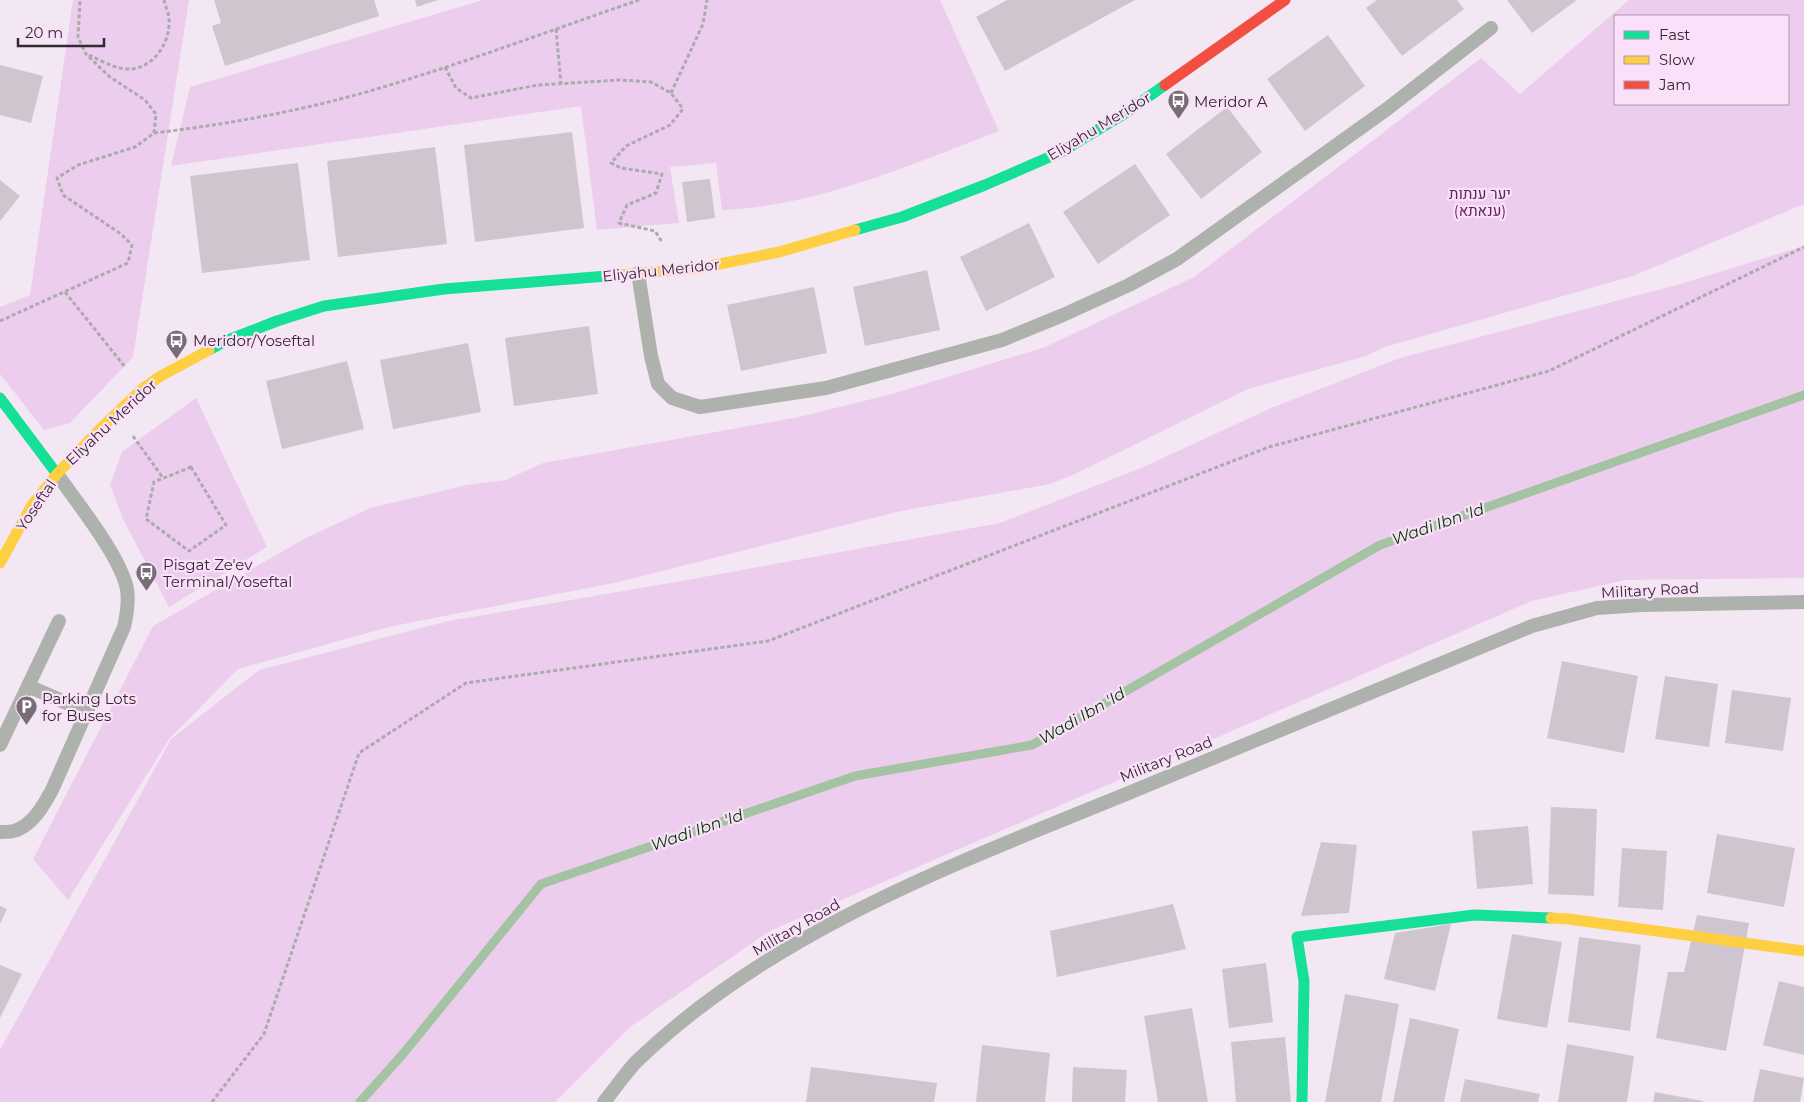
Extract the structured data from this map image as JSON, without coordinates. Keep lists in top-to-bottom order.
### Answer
{
  "streets": {
    "street": ["Eliyahu Meridor", "Yoseftal"],
    "lane": ["Military Road"]
  },
  "crossings": [
    ["Eliyahu Meridor", "Yoseftal"]
  ],
  "water": ["Wadi Ibn 'Id"],
  "parks": ["יער ענתות (ענאתא)"],
  "places": {
    "bus stop": ["Meridor A", "Meridor/Yoseftal", "Pisgat Ze'ev Terminal/Yoseftal"],
    "parking": ["Parking Lots for Buses"]
  },
  "legend": ["Fast", "Slow", "Jam"],
  "scale_bar": "20 m"
}
